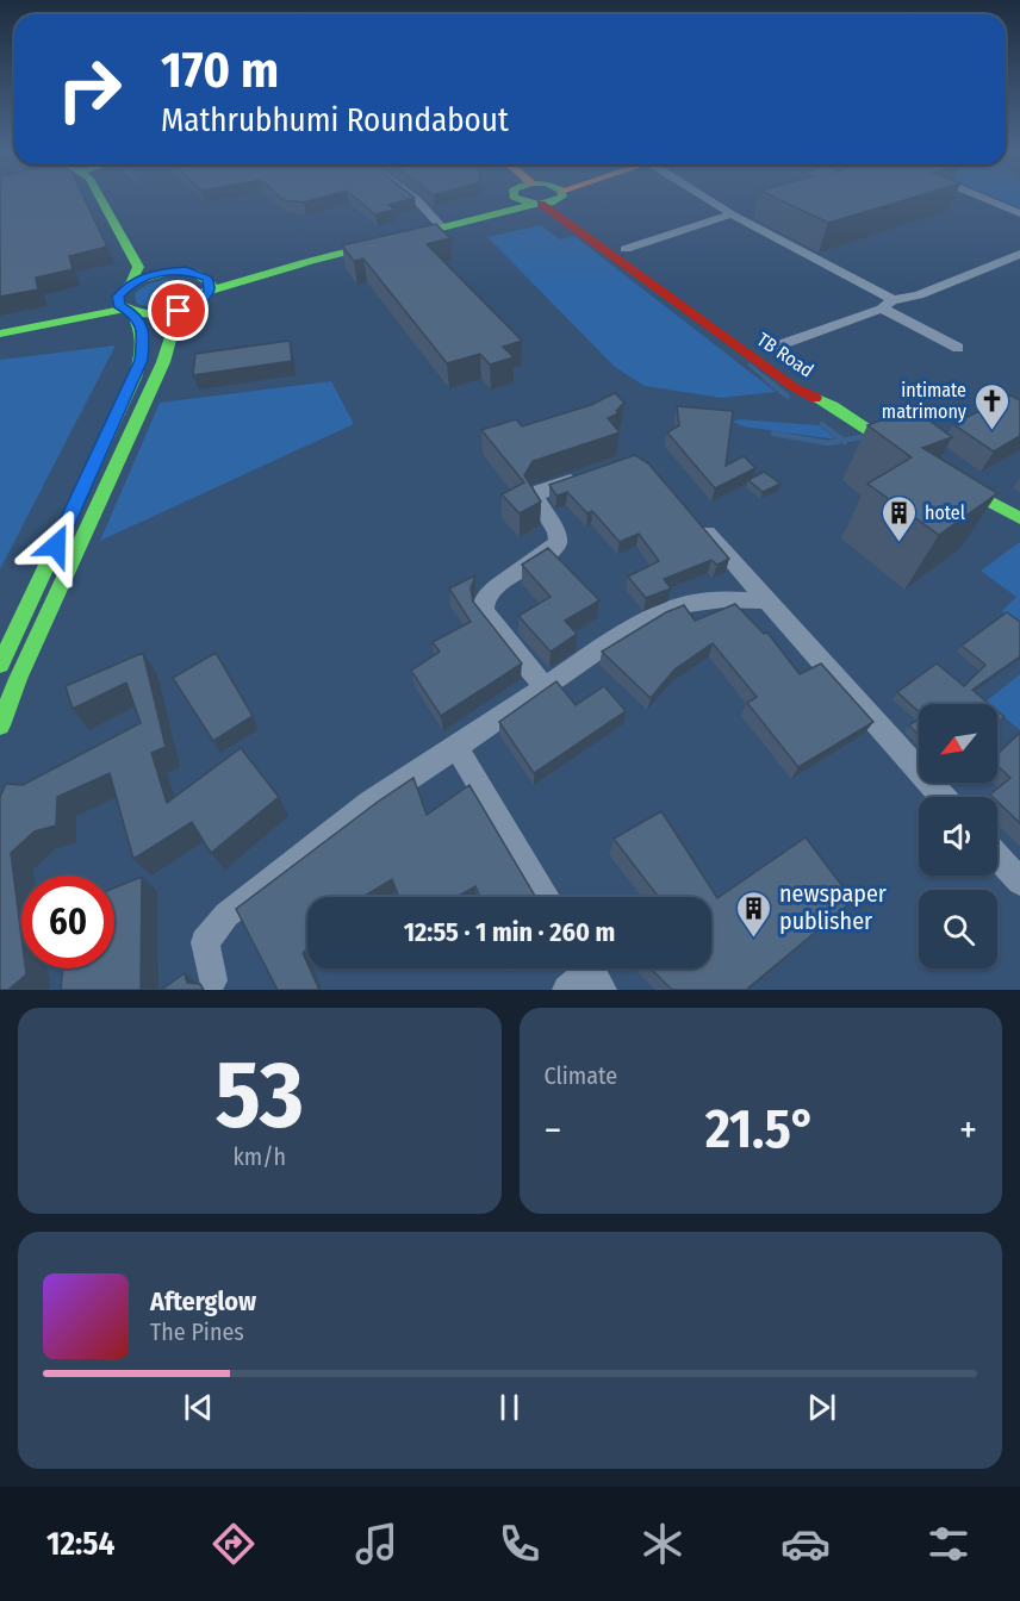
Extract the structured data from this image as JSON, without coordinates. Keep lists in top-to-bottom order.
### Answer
{
  "streets": {
    "main road": ["TB Road"]
  },
  "places": {
    "church": ["intimate matrimony"],
    "building": ["hotel", "newspaper publisher"]
  },
  "north": "bottom left",
  "page": {
    "turn": ["170 m", "Mathrubhumi Roundabout"],
    "limit": "60",
    "trip": "12:55 · 1 min · 260 m",
    "tile": [
      ["53", "km/h"],
      "Climate"
    ],
    "heat": ["−", "21.5°", "+"],
    "song": ["Afterglow", "The Pines"],
    "tabs": "12:54"
  }
}
